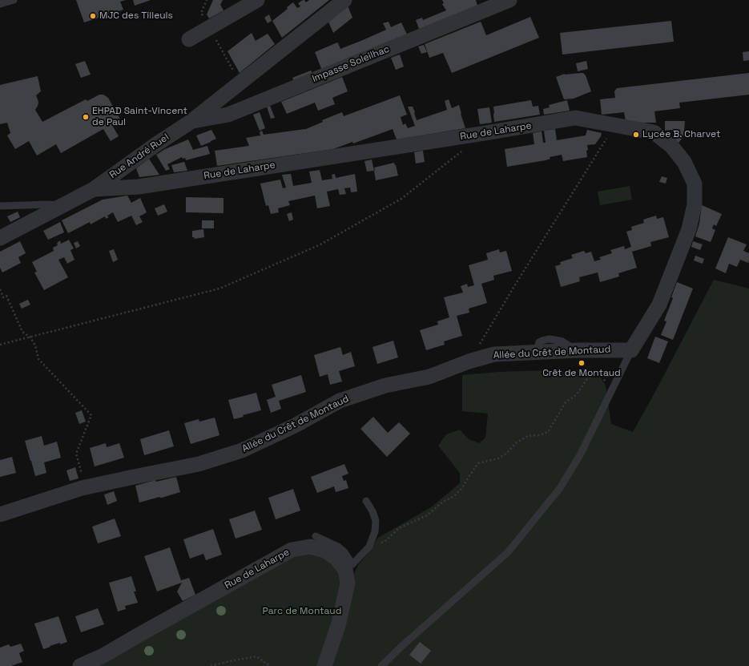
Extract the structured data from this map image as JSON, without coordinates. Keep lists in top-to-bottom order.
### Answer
{
  "streets": {
    "street": [
      "Impasse Soleilhac",
      "Rue de Laharpe",
      "Rue André Ruel",
      "Allée du Crêt de Montaud"
    ]
  },
  "crossings": [
    ["Impasse Soleilhac", "Rue André Ruel"],
    ["Rue de Laharpe", "Rue André Ruel"],
    ["Rue de Laharpe", "Allée du Crêt de Montaud"]
  ],
  "parks": ["Parc de Montaud"],
  "places": [
    "MJC des Tilleuls",
    "EHPAD Saint-Vincent de Paul",
    "Lycée B. Charvet",
    "Crêt de Montaud"
  ]
}
